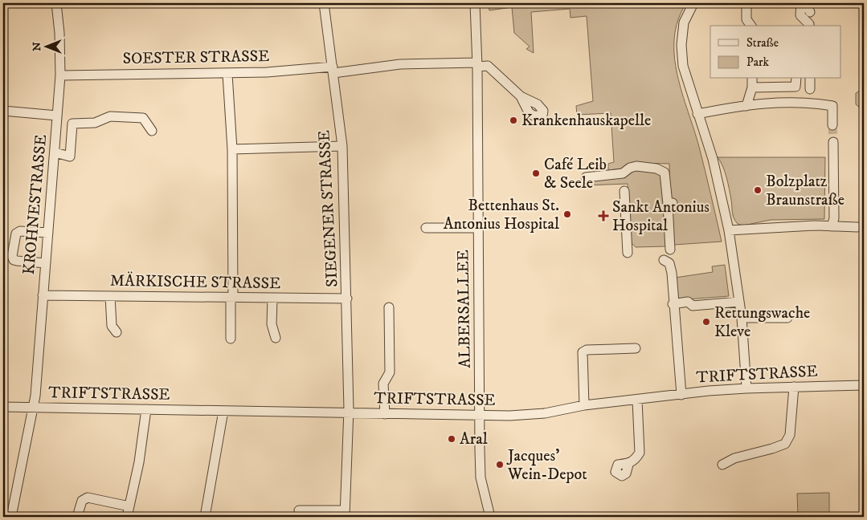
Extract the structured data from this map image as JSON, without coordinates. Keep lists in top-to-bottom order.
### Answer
{
  "streets": {
    "street": [
      "SOESTER STRASSE",
      "KROHNESTRASSE",
      "SIEGENER STRASSE",
      "MÄRKISCHE STRASSE",
      "ALBERSALLEE",
      "TRIFTSTRASSE"
    ]
  },
  "crossings": [
    ["SOESTER STRASSE", "KROHNESTRASSE"],
    ["SOESTER STRASSE", "SIEGENER STRASSE"],
    ["SOESTER STRASSE", "ALBERSALLEE"],
    ["KROHNESTRASSE", "MÄRKISCHE STRASSE"],
    ["KROHNESTRASSE", "TRIFTSTRASSE"],
    ["SIEGENER STRASSE", "MÄRKISCHE STRASSE"],
    ["SIEGENER STRASSE", "TRIFTSTRASSE"],
    ["ALBERSALLEE", "TRIFTSTRASSE"]
  ],
  "places": {
    "other": [
      "Krankenhauskapelle",
      "Café Leib & Seele",
      "Bolzplatz Braunstraße",
      "Bettenhaus St. Antonius Hospital",
      "Rettungswache Kleve",
      "Aral",
      "Jacques’ Wein-Depot"
    ],
    "health": ["Sankt Antonius Hospital"]
  },
  "legend": ["Straße", "Park"],
  "north": "left"
}
